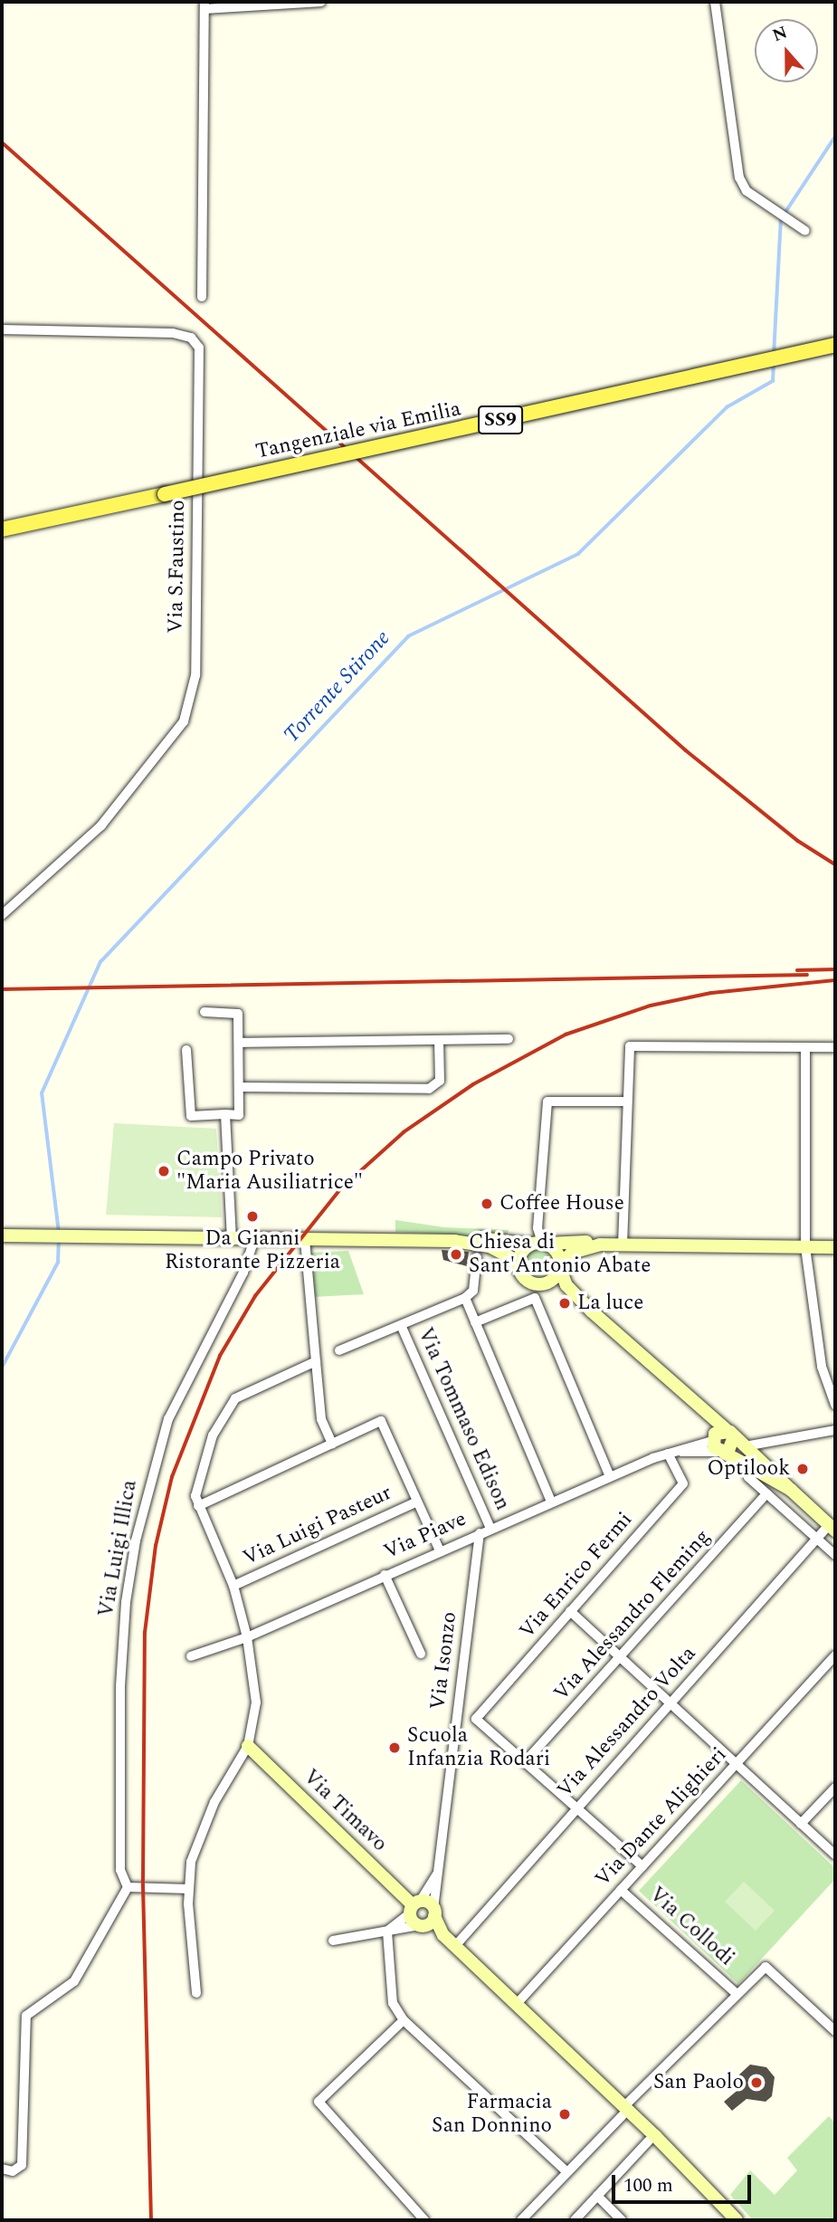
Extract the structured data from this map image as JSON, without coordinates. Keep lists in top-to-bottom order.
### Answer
{
  "streets": {
    "main road": ["SS9", "Tangenziale via Emilia", "Via Timavo"],
    "street": [
      "Via S.Faustino",
      "Via Tommaso Edison",
      "Via Luigi Pasteur",
      "Via Piave",
      "Via Luigi Illica",
      "Via Enrico Fermi",
      "Via Alessandro Fleming",
      "Via Isonzo",
      "Via Alessandro Volta",
      "Via Dante Alighieri",
      "Via Collodi"
    ]
  },
  "crossings": [
    ["Via Tommaso Edison", "Via Piave"],
    ["Via Piave", "Via Enrico Fermi"],
    ["Via Piave", "Via Isonzo"],
    ["Via Enrico Fermi", "Via Alessandro Fleming"],
    ["Via Isonzo", "Via Timavo"],
    ["Via Dante Alighieri", "Via Collodi"]
  ],
  "water": ["Torrente Stirone"],
  "places": [
    "Campo Privato \"Maria Ausiliatrice\"",
    "Coffee House",
    "Da Gianni Ristorante Pizzeria",
    "Chiesa di Sant'Antonio Abate",
    "La luce",
    "Optilook",
    "Scuola Infanzia Rodari",
    "San Paolo",
    "Farmacia San Donnino"
  ],
  "scale_bar": "100 m",
  "north": "top"
}
